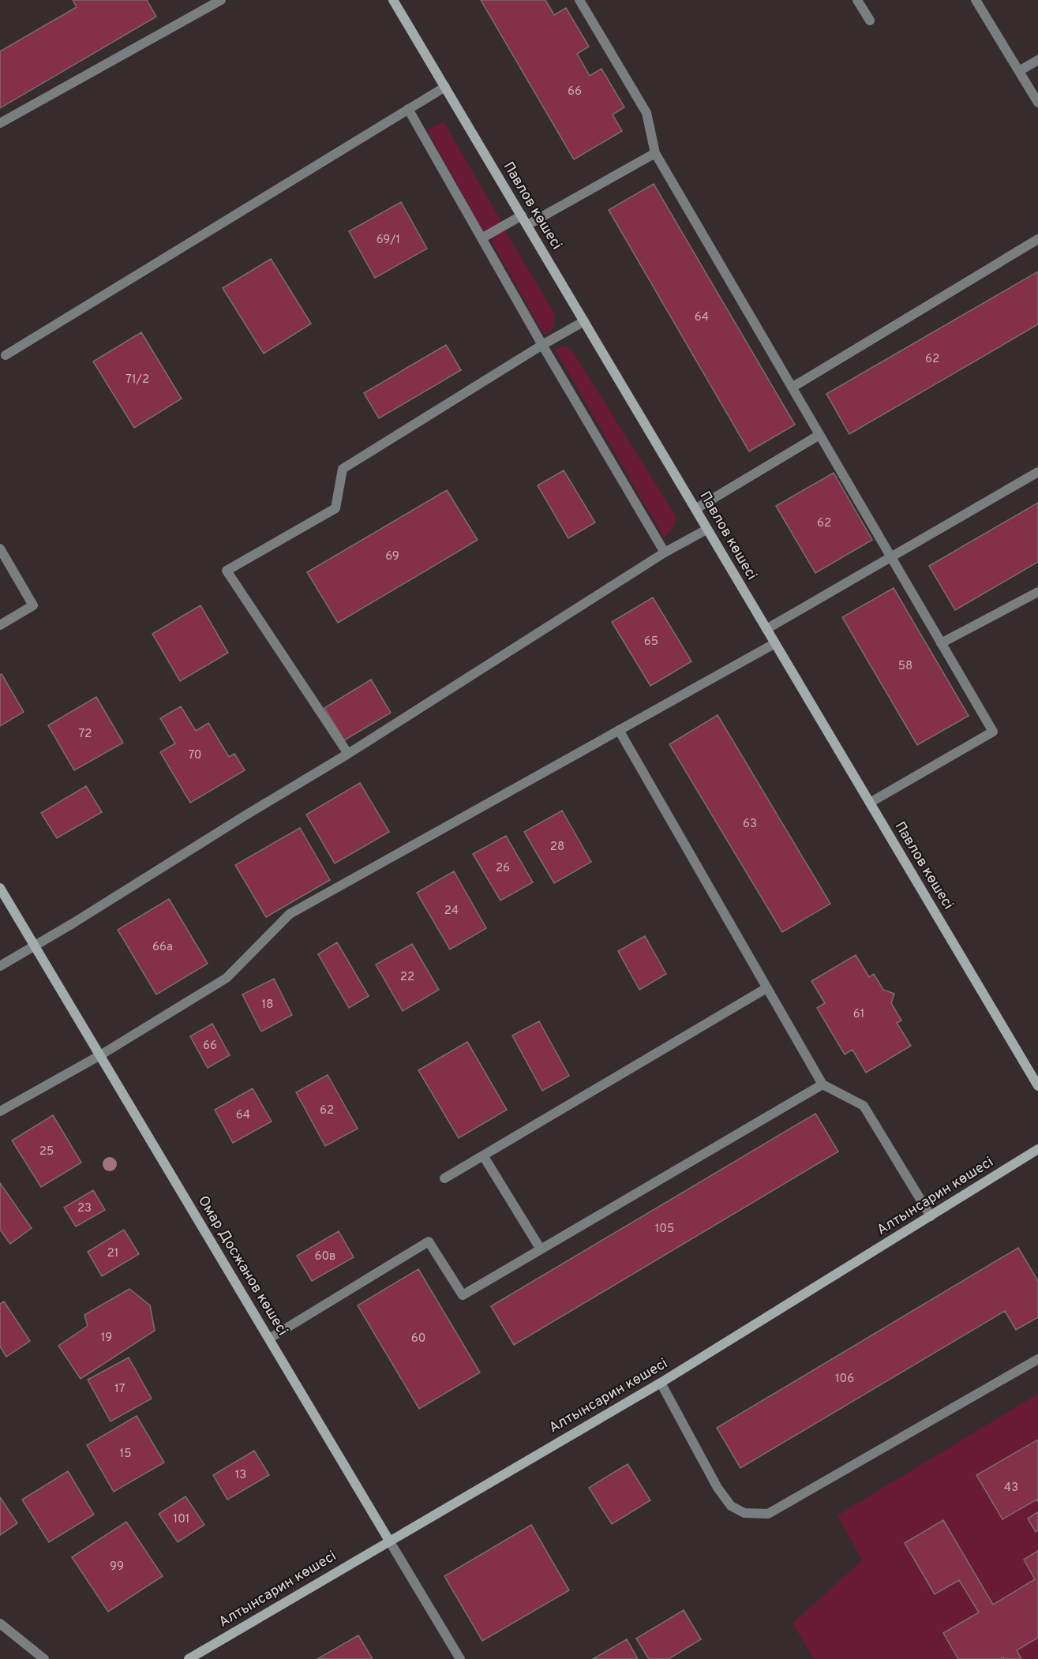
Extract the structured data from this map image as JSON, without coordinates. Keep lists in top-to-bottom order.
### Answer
{
  "streets": {
    "street": ["Павлов көшесі", "Алтынсарин көшесі", "Омар Досжанов көшесі"]
  },
  "crossings": [
    ["Алтынсарин көшесі", "Омар Досжанов көшесі"]
  ],
  "house_numbers": [
    "66",
    "69/1",
    "64",
    "62",
    "71/2",
    "62",
    "69",
    "65",
    "58",
    "72",
    "70",
    "63",
    "28",
    "26",
    "24",
    "66а",
    "22",
    "18",
    "61",
    "66",
    "62",
    "64",
    "25",
    "23",
    "105",
    "21",
    "60в",
    "19",
    "60",
    "106",
    "17",
    "15",
    "13",
    "43",
    "101",
    "99"
  ]
}
